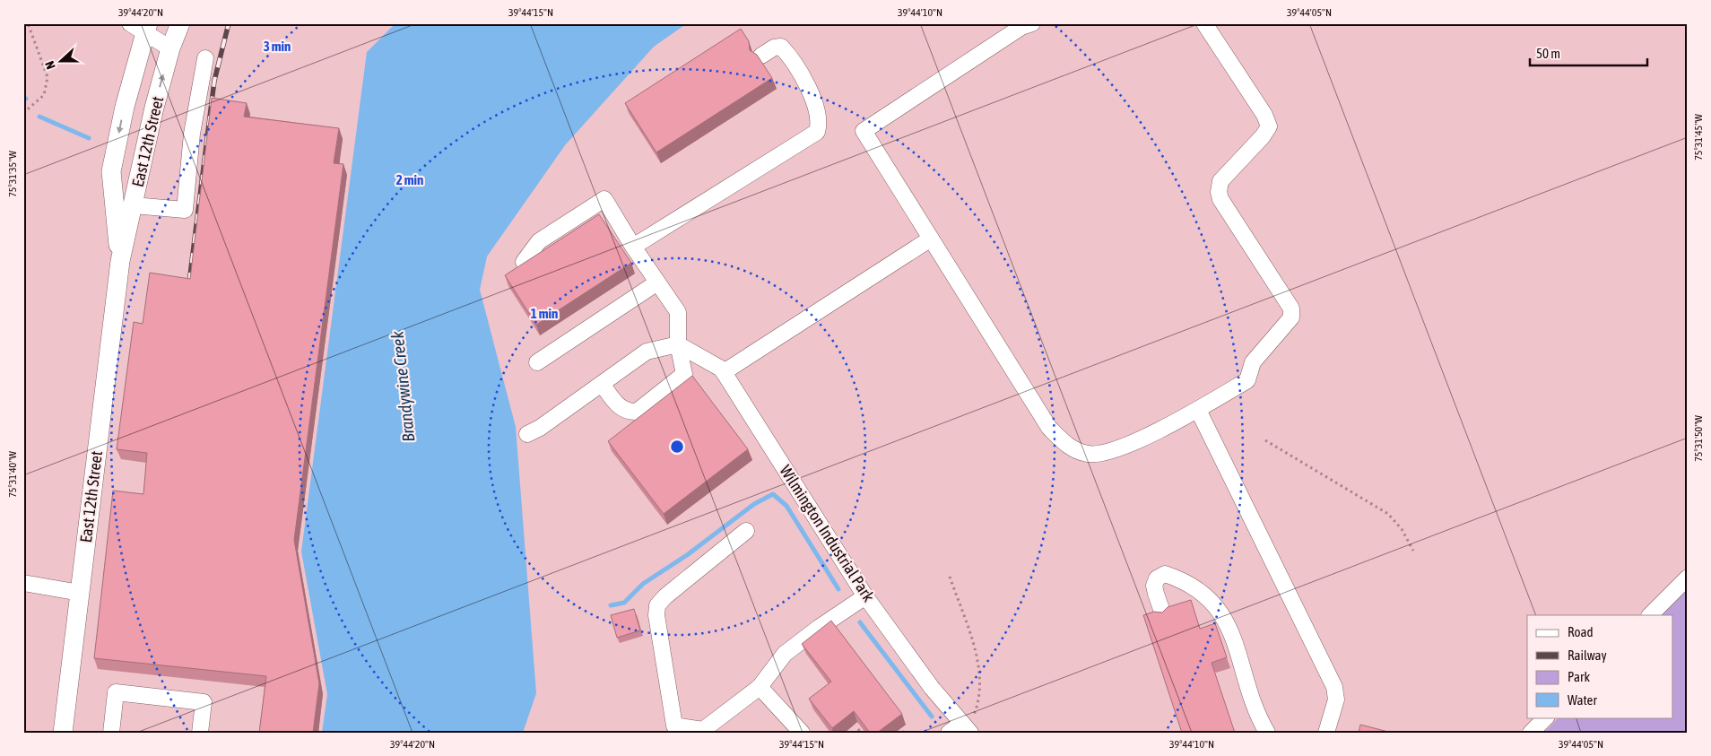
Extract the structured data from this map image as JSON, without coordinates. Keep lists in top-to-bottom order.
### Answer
{
  "streets": {
    "main road": ["East 12th Street"],
    "street": ["Wilmington Industrial Park"]
  },
  "water": ["Brandywine Creek"],
  "legend": [
    "Road",
    "Railway",
    "Park",
    "Water"
  ],
  "scale_bar": "50 m",
  "north": "left",
  "coordinates": [
    "39°44'20\"N",
    "39°44'15\"N",
    "39°44'10\"N",
    "39°44'05\"N",
    "75°31'45\"W",
    "75°31'35\"W",
    "75°31'50\"W",
    "75°31'40\"W"
  ],
  "rings": ["3 min", "2 min", "1 min"]
}
